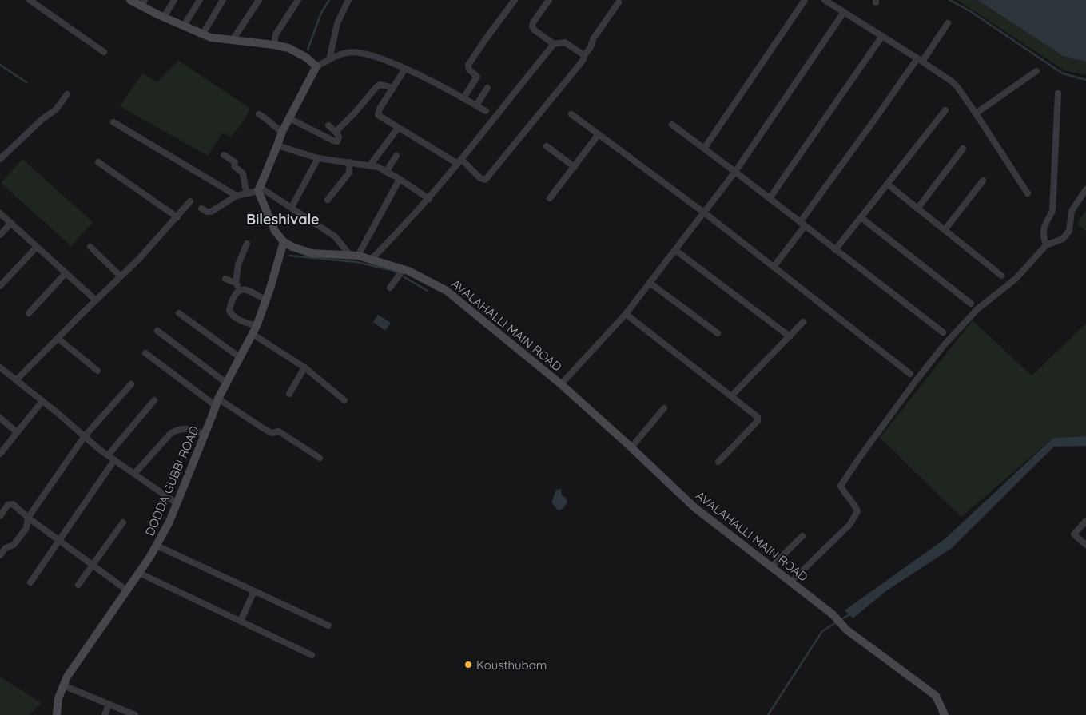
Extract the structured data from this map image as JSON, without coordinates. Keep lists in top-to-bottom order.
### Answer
{
  "streets": {
    "main road": ["AVALAHALLI MAIN ROAD", "DODDA GUBBI ROAD"]
  },
  "crossings": [
    ["AVALAHALLI MAIN ROAD", "DODDA GUBBI ROAD"]
  ],
  "districts": ["Bileshivale"],
  "places": ["Kousthubam"]
}
